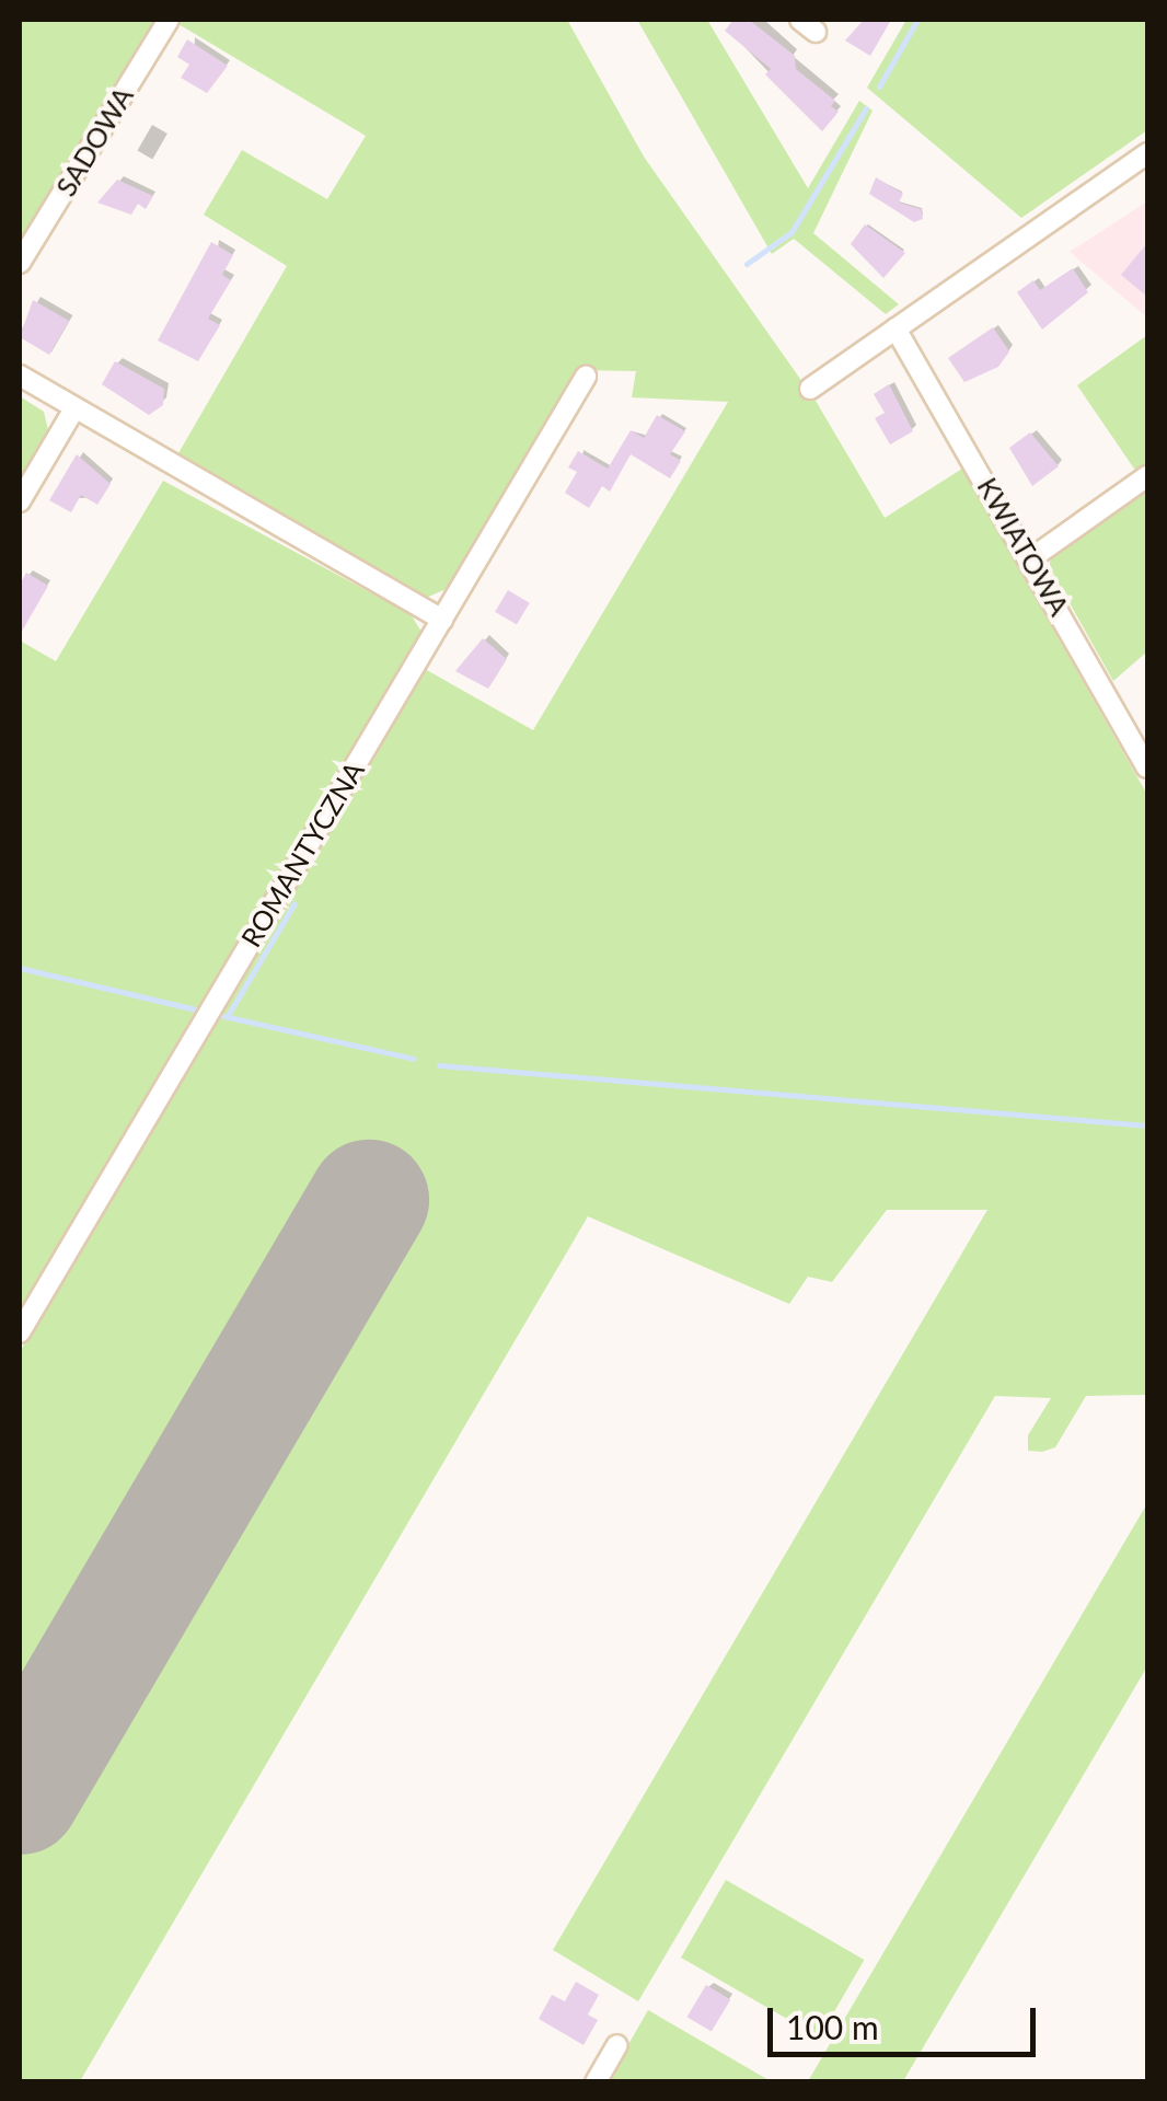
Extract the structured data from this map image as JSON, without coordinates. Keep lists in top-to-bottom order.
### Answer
{
  "streets": {
    "street": ["SADOWA", "KWIATOWA", "ROMANTYCZNA"]
  },
  "scale_bar": "100 m"
}
